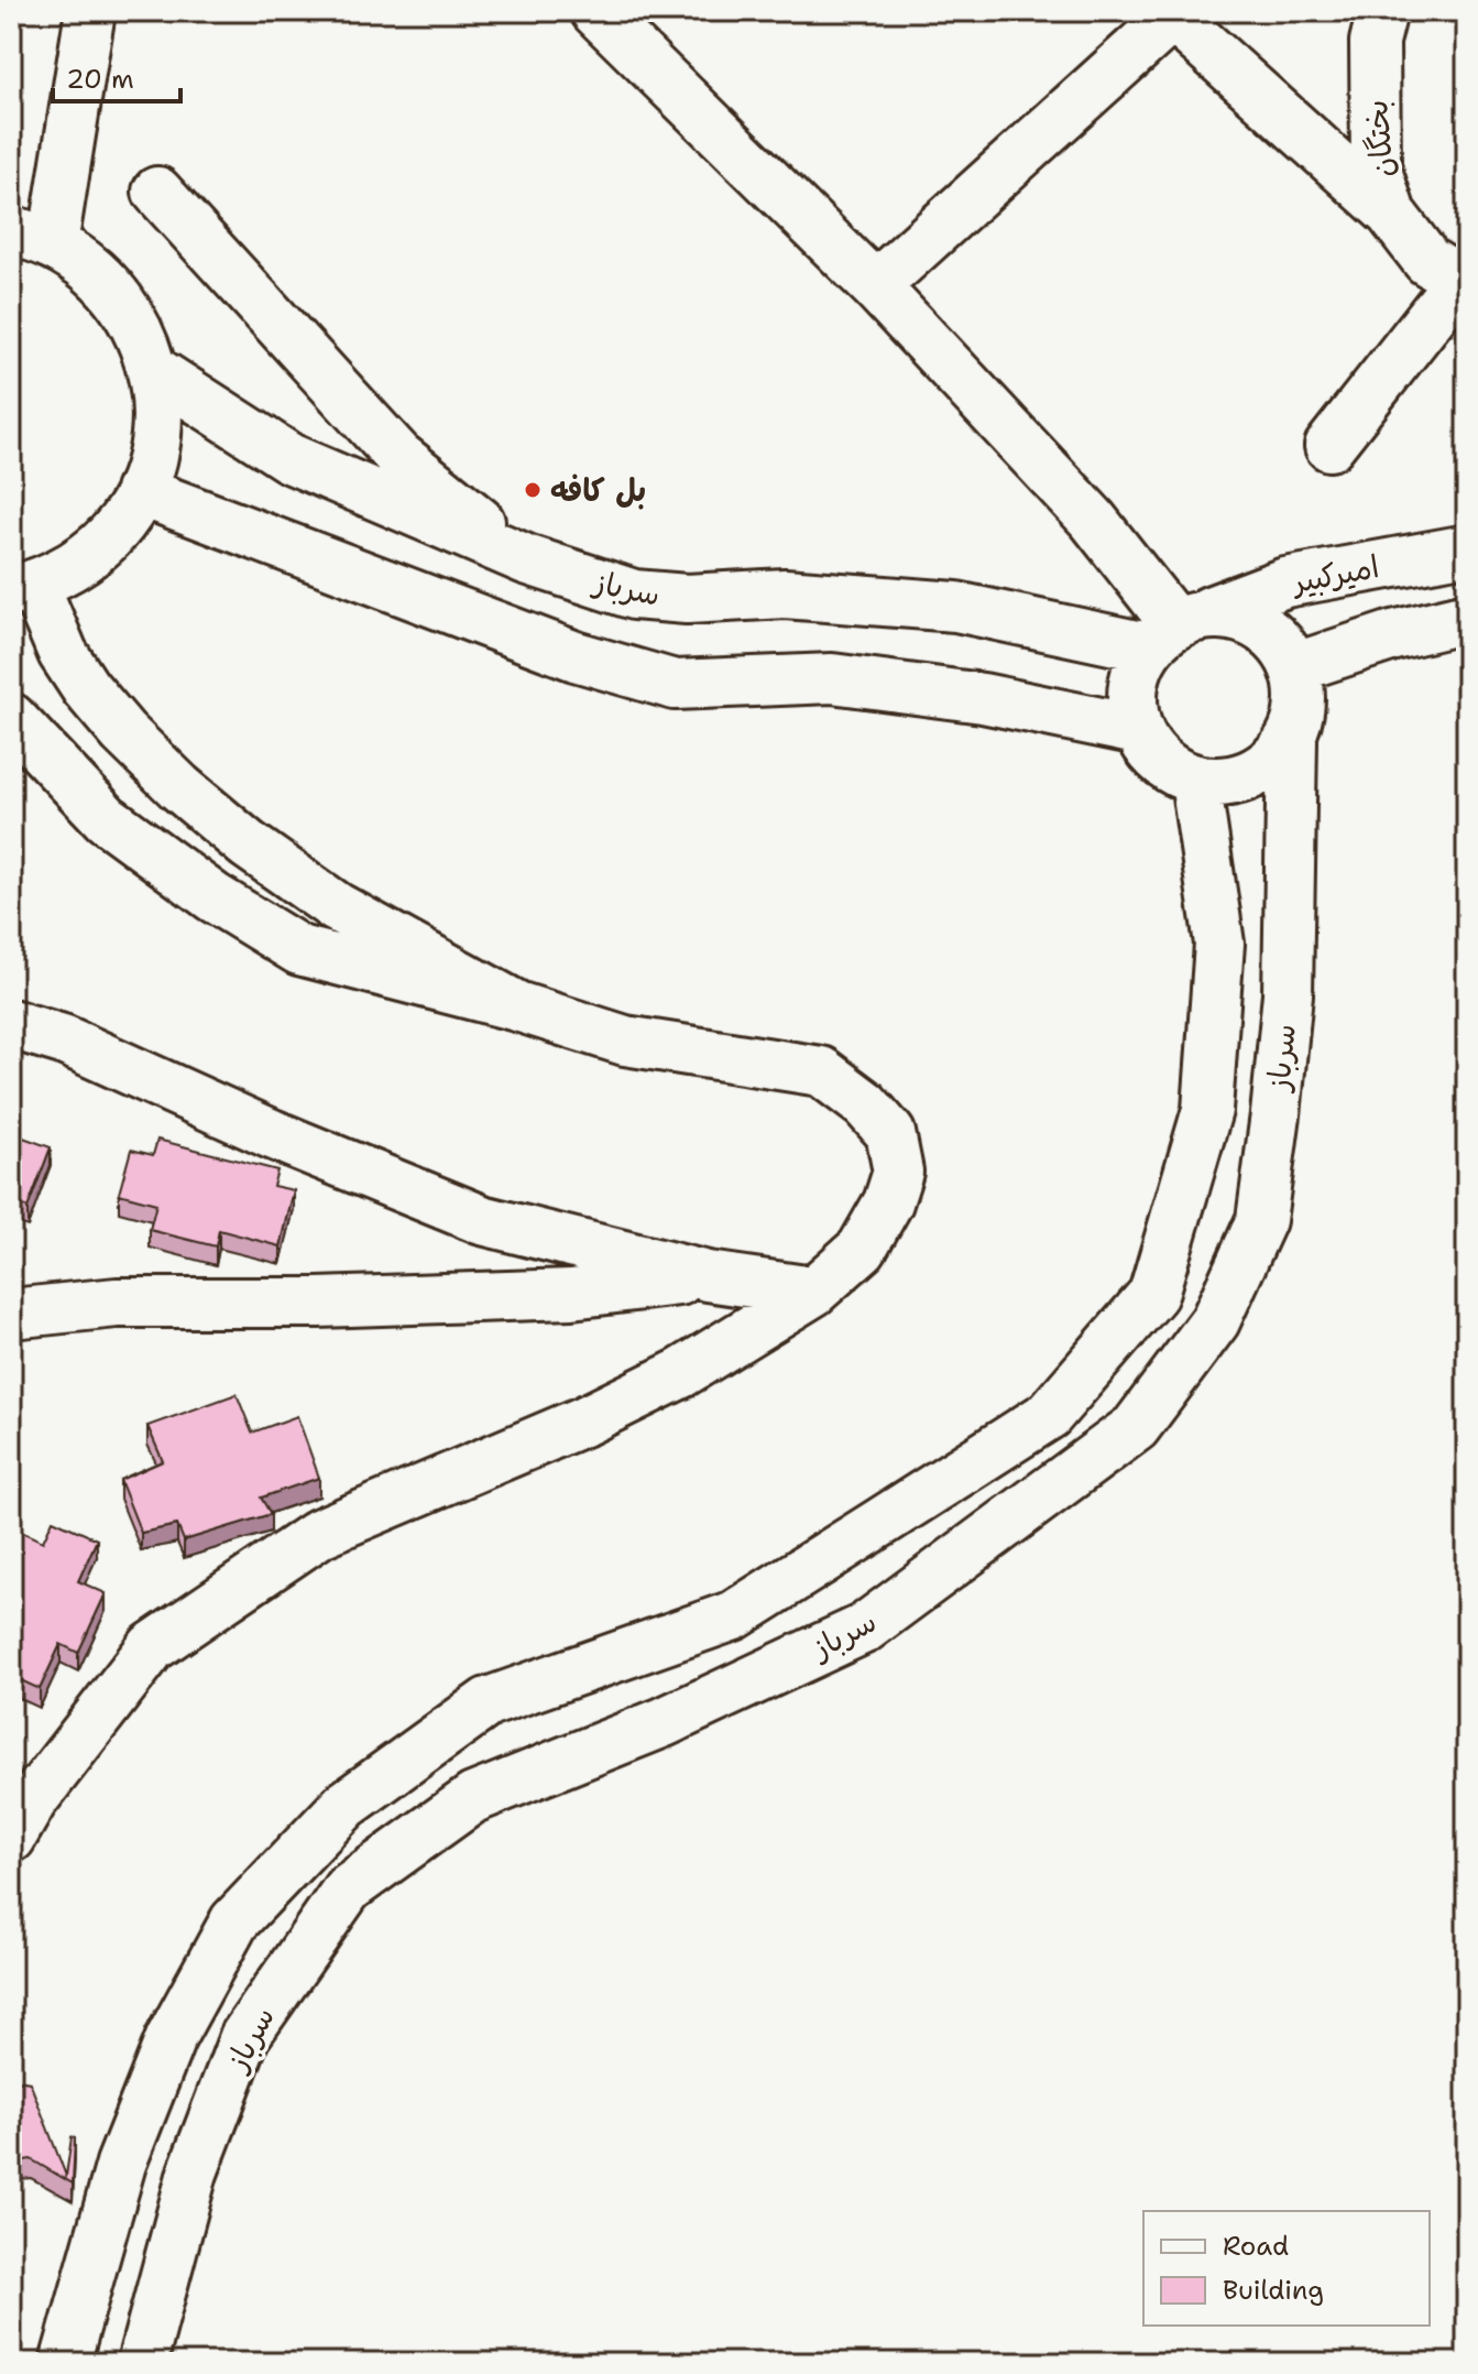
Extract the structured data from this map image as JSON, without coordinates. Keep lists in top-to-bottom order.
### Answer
{
  "streets": {
    "street": ["بختگان", "امیرکبیر", "سرباز"]
  },
  "crossings": [
    ["امیرکبیر", "سرباز"]
  ],
  "places": ["بل کافه"],
  "legend": ["Road", "Building"],
  "scale_bar": "20 m"
}
